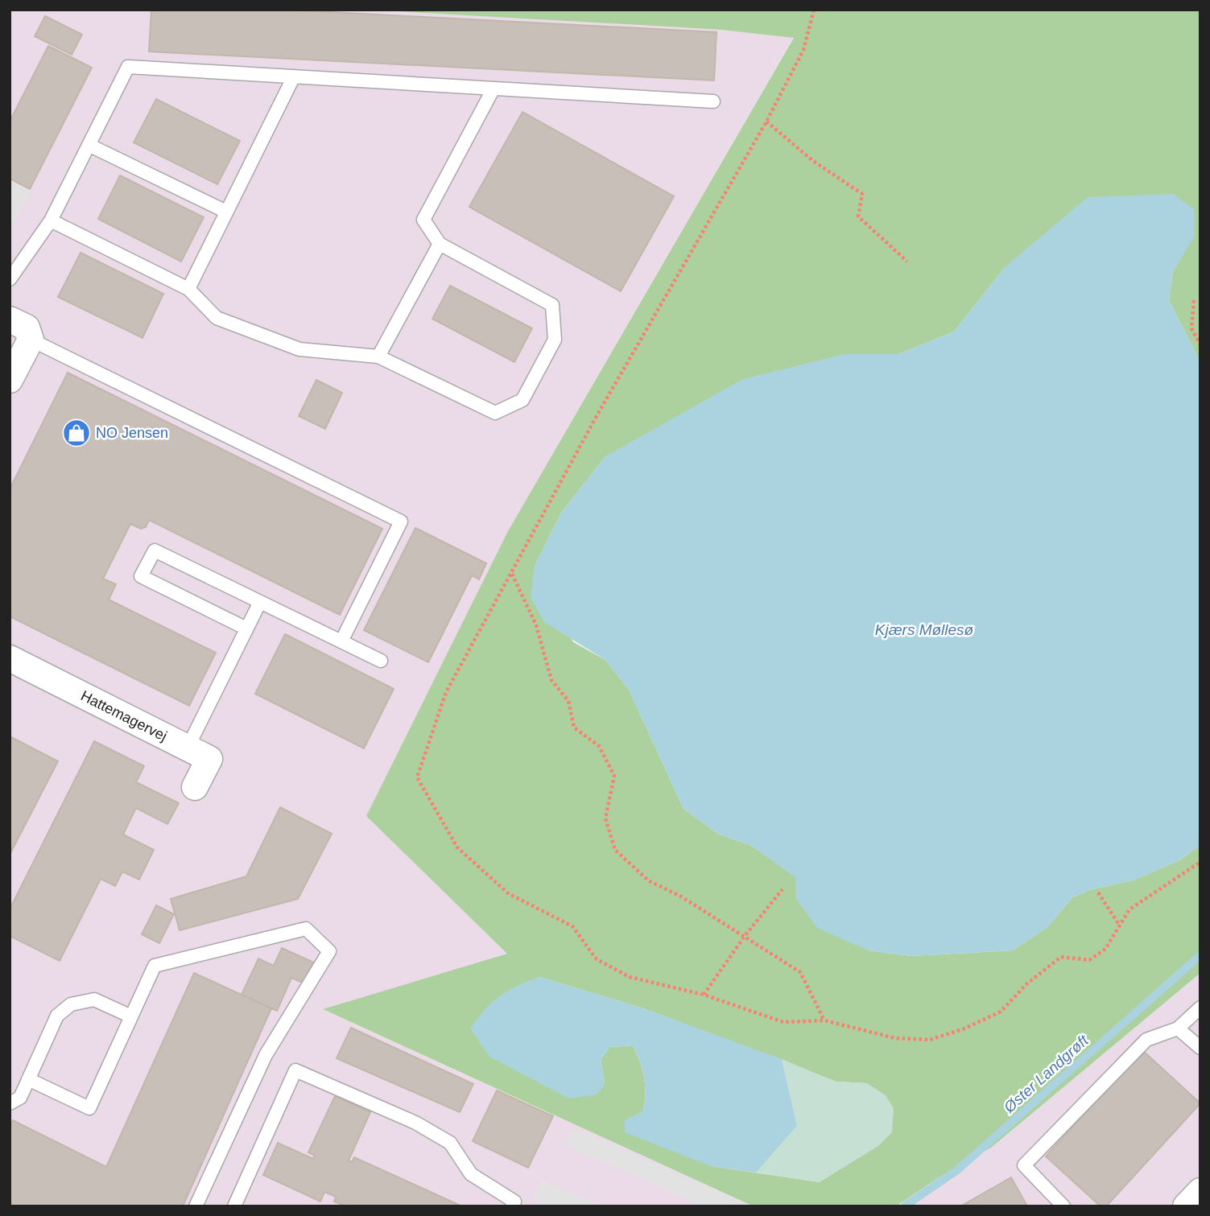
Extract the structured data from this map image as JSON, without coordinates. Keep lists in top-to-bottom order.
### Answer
{
  "streets": {
    "street": ["Hattemagervej"]
  },
  "water": ["Kjærs Møllesø", "Øster Landgrøft"],
  "places": {
    "shop": ["NO Jensen"]
  }
}
